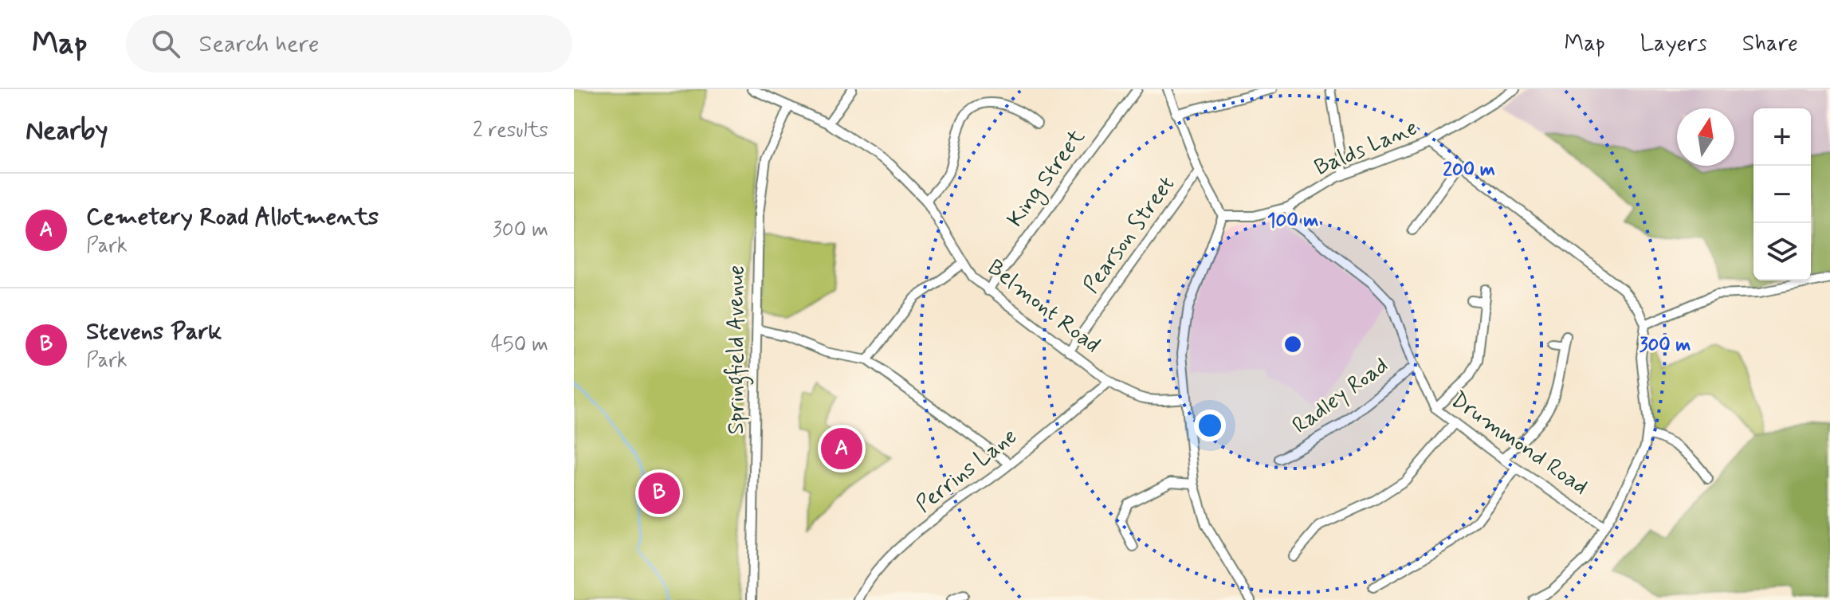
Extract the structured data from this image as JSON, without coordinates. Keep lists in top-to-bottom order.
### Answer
{
  "streets": {
    "street": [
      "Balds Lane",
      "King Street",
      "Pearson Street",
      "Belmont Road",
      "Springfield Avenue",
      "Radley Road",
      "Drummond Road",
      "Perrins Lane"
    ]
  },
  "crossings": [
    ["Balds Lane", "Drummond Road"],
    ["King Street", "Belmont Road"],
    ["Pearson Street", "Belmont Road"],
    ["Belmont Road", "Springfield Avenue"],
    ["Belmont Road", "Perrins Lane"],
    ["Radley Road", "Drummond Road"]
  ],
  "north": "top",
  "page": {
    "header": "Map",
    "search": "Search here",
    "nav": ["Map", "Layers", "Share"],
    "heading": ["Nearby", "2 results"],
    "map_buttons": ["+", "−"],
    "list": [
      {
        "mark": "A",
        "name": "Cemetery Road Allotments",
        "note": "Park",
        "value": "300 m"
      },
      {
        "mark": "B",
        "name": "Stevens Park",
        "note": "Park",
        "value": "450 m"
      }
    ],
    "pins": ["A", "B"]
  },
  "rings": ["200 m", "100 m", "300 m"]
}
